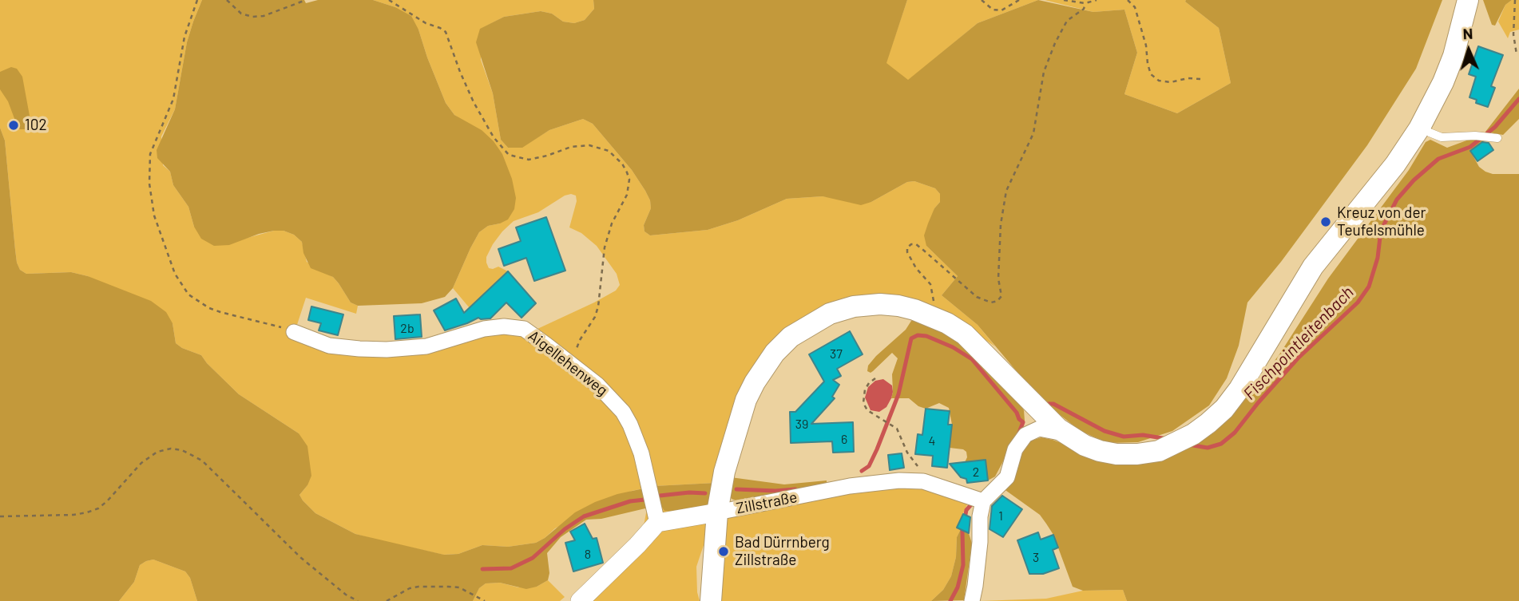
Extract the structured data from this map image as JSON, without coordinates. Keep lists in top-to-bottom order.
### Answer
{
  "streets": {
    "street": ["Aigellehenweg", "Zillstraße"]
  },
  "crossings": [
    ["Aigellehenweg", "Zillstraße"]
  ],
  "water": ["Fischpointleitenbach"],
  "places": ["102", "Kreuz von der Teufelsmühle", "Bad Dürrnberg Zillstraße"],
  "house_numbers": [
    "2b",
    "37",
    "39",
    "6",
    "4",
    "2",
    "1",
    "8",
    "3"
  ],
  "north": "top"
}
